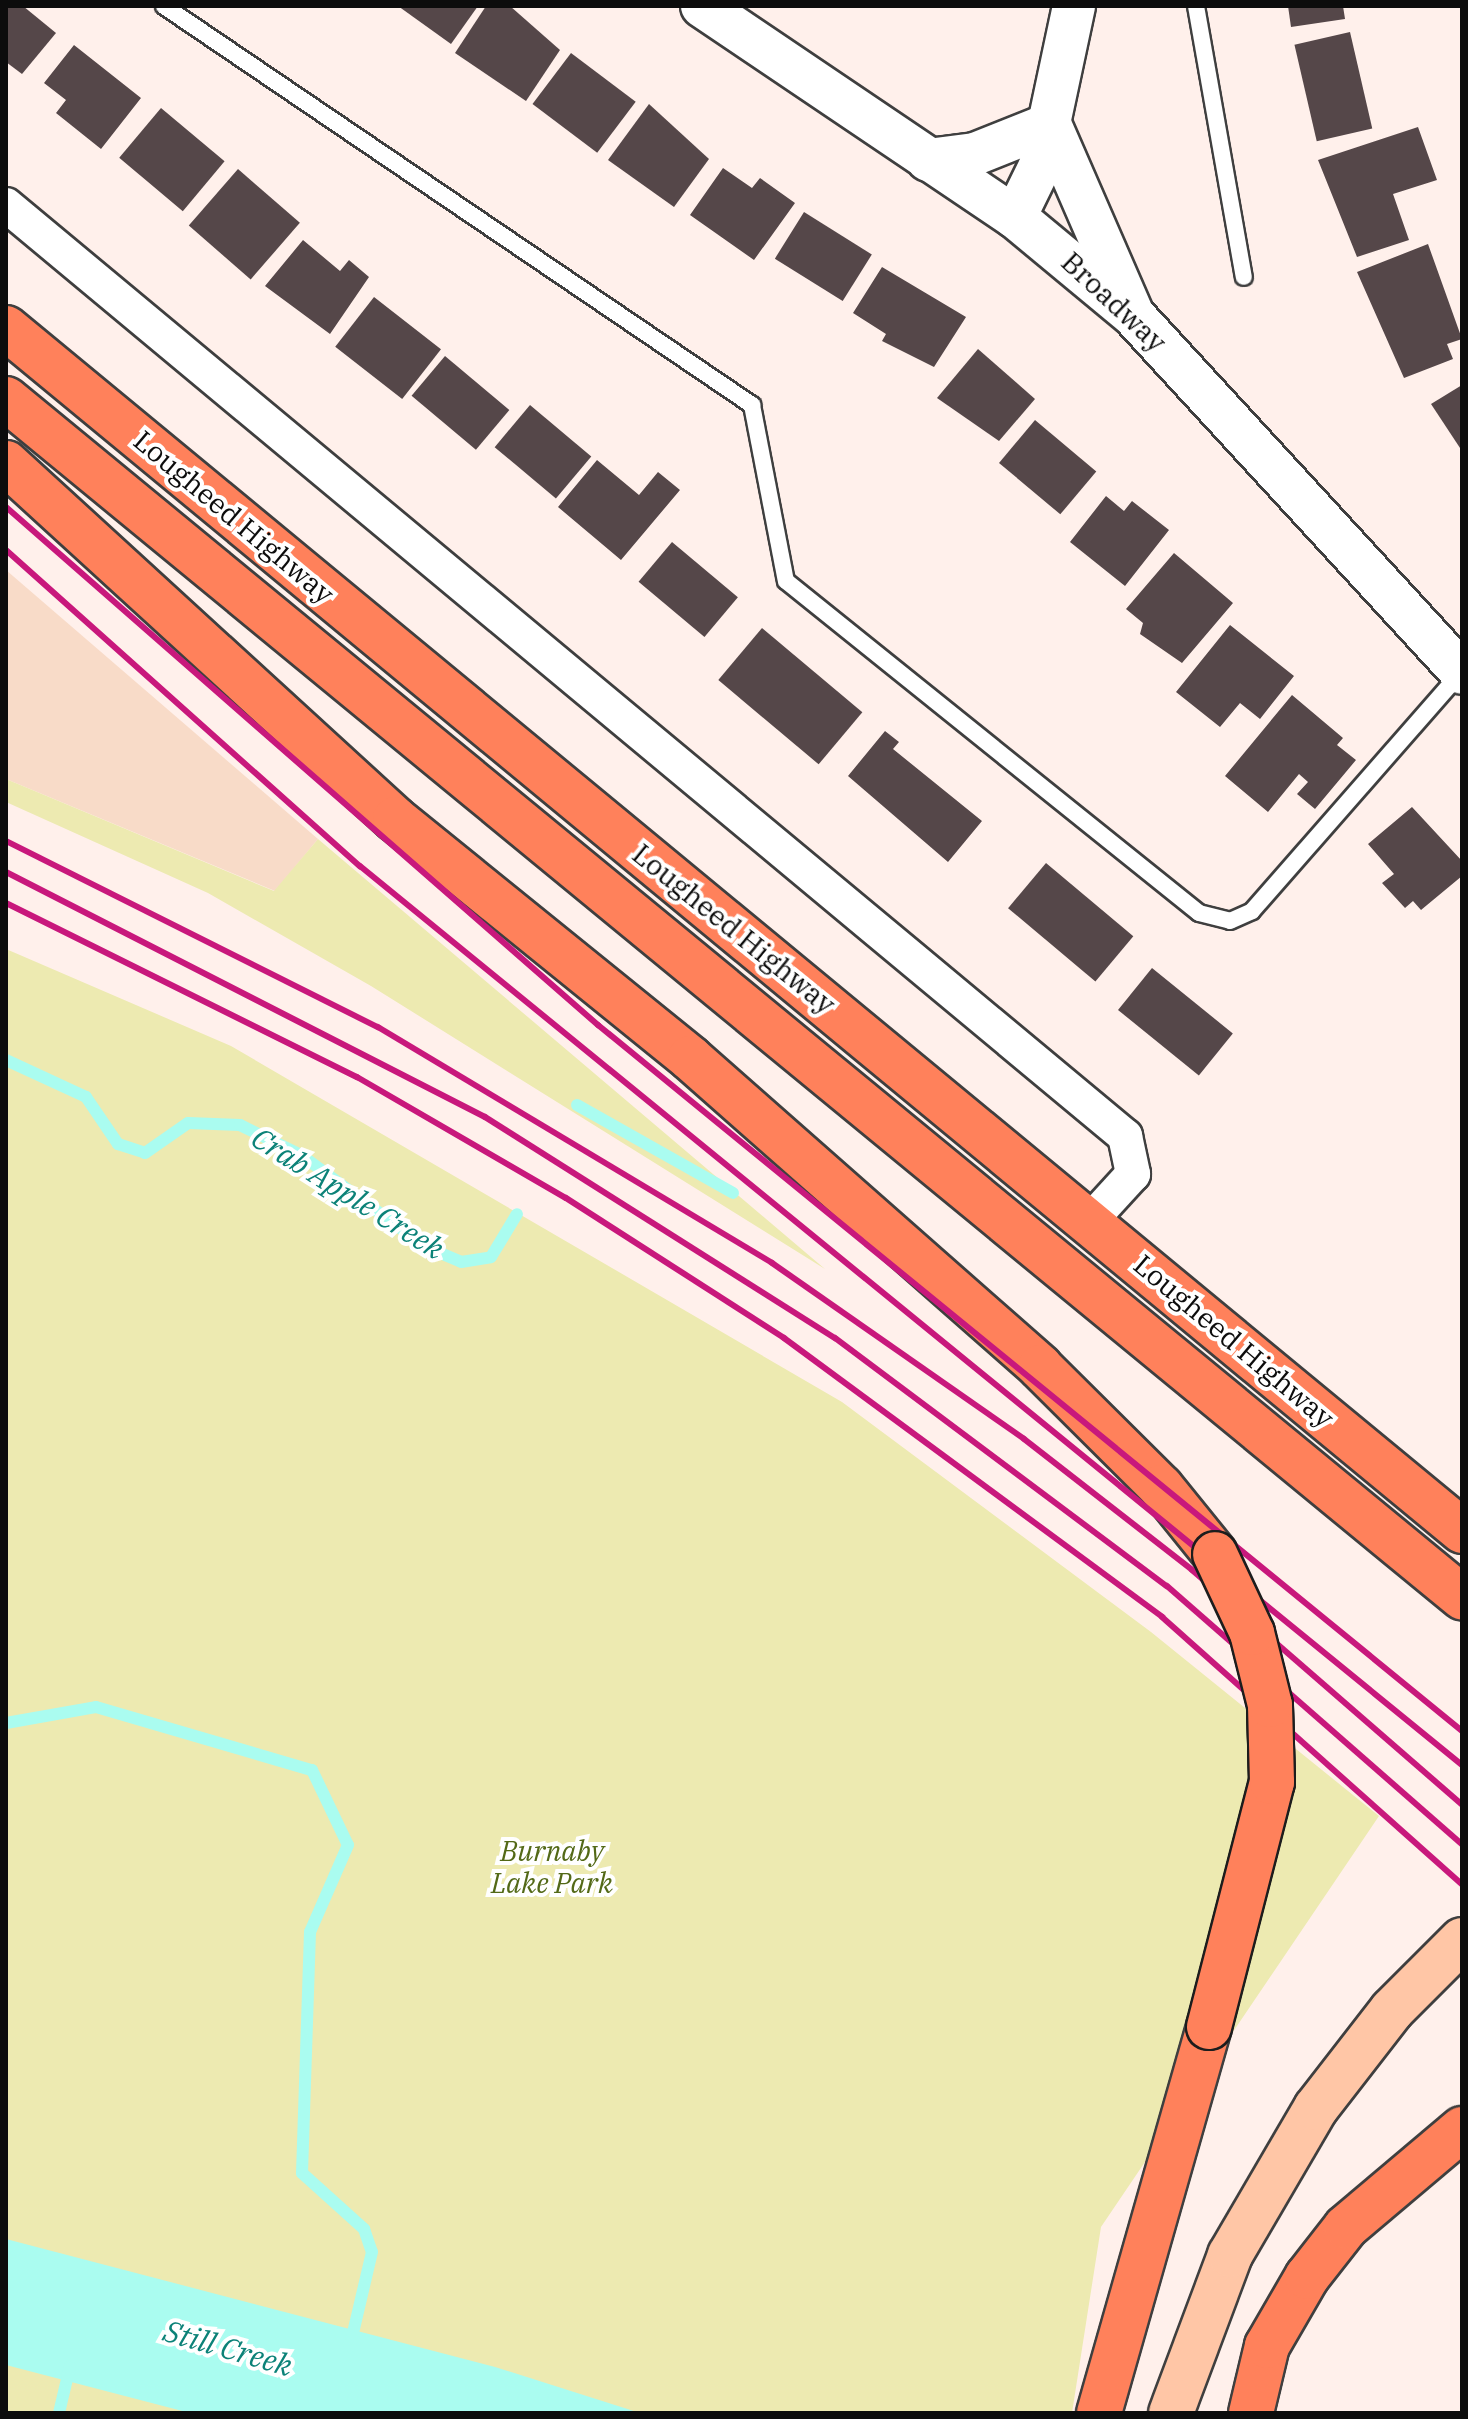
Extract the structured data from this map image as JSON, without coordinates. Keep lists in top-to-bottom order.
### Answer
{
  "streets": {
    "main road": ["Lougheed Highway"],
    "street": ["Broadway"]
  },
  "water": ["Crab Apple Creek", "Still Creek"],
  "parks": ["Burnaby Lake Park"]
}
